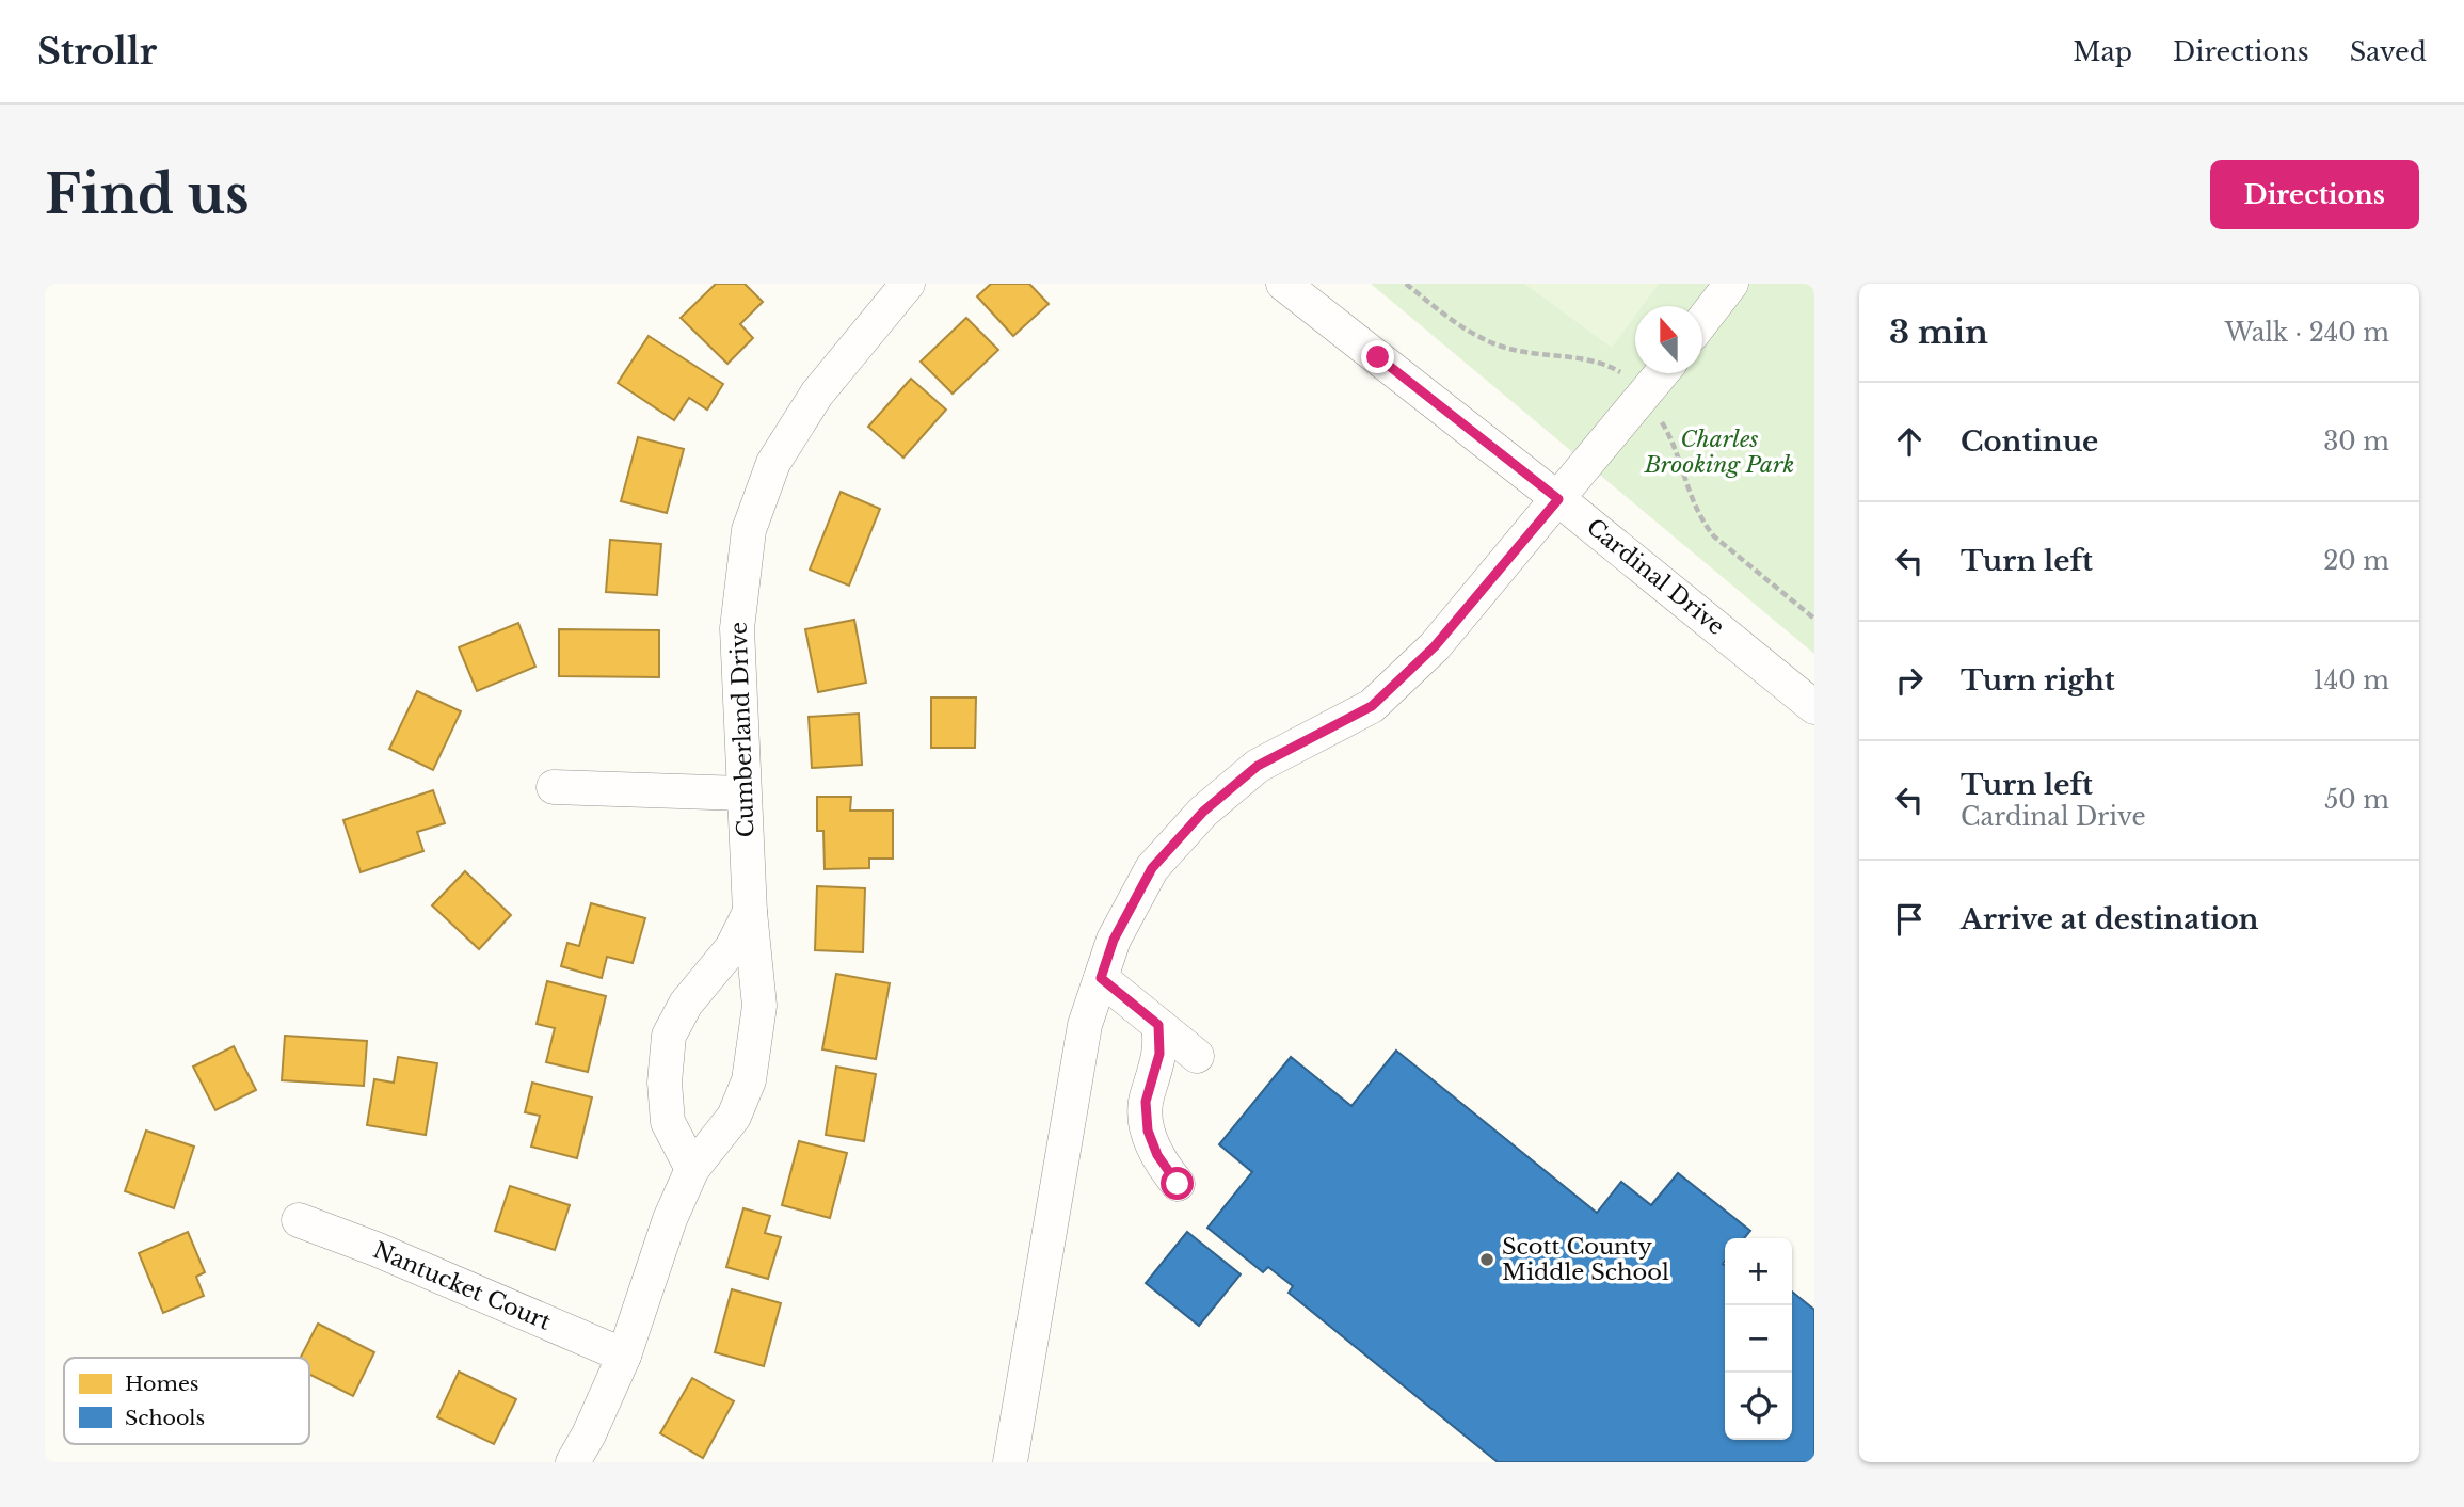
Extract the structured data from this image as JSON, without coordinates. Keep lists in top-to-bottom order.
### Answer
{
  "streets": {
    "street": ["Cardinal Drive", "Cumberland Drive", "Nantucket Court"]
  },
  "crossings": [
    ["Cumberland Drive", "Nantucket Court"]
  ],
  "parks": ["Charles Brooking Park"],
  "places": ["Scott County Middle School"],
  "legend": ["Homes", "Schools"],
  "north": "top",
  "page": {
    "header": "Strollr",
    "nav": ["Map", "Directions", "Saved"],
    "buttons": "Directions",
    "title": "Find us",
    "heading": ["3 min", "Walk · 240 m"],
    "list": [
      ["Continue", "30 m"],
      ["Turn left", "20 m"],
      ["Turn right", "140 m"],
      ["Turn left", "Cardinal Drive", "50 m"],
      "Arrive at destination"
    ],
    "map_buttons": ["+", "−"]
  }
}
